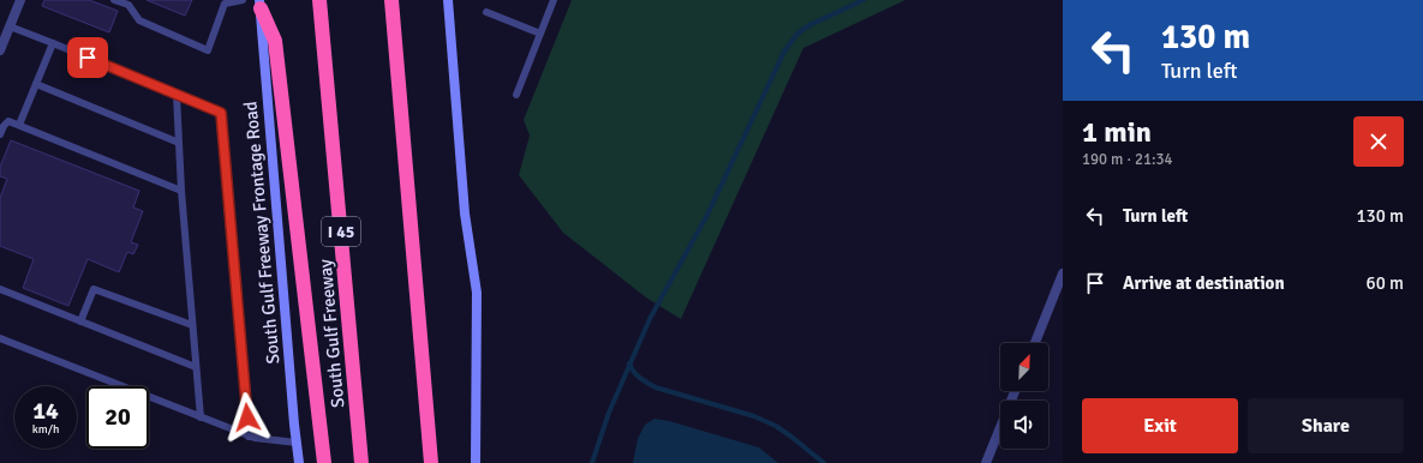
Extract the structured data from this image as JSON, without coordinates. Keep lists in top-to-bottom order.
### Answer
{
  "streets": {
    "highway": ["I 45", "South Gulf Freeway"],
    "main road": ["South Gulf Freeway Frontage Road"]
  },
  "north": "top right",
  "page": {
    "turn": ["130 m", "Turn left"],
    "heading": ["1 min", "190 m · 21:34"],
    "list": [
      {
        "name": "Turn left",
        "value": "130 m"
      },
      {
        "name": "Arrive at destination",
        "value": "60 m"
      }
    ],
    "speed": "14 km/h",
    "limit": "20",
    "buttons": ["Exit", "Share"]
  }
}
